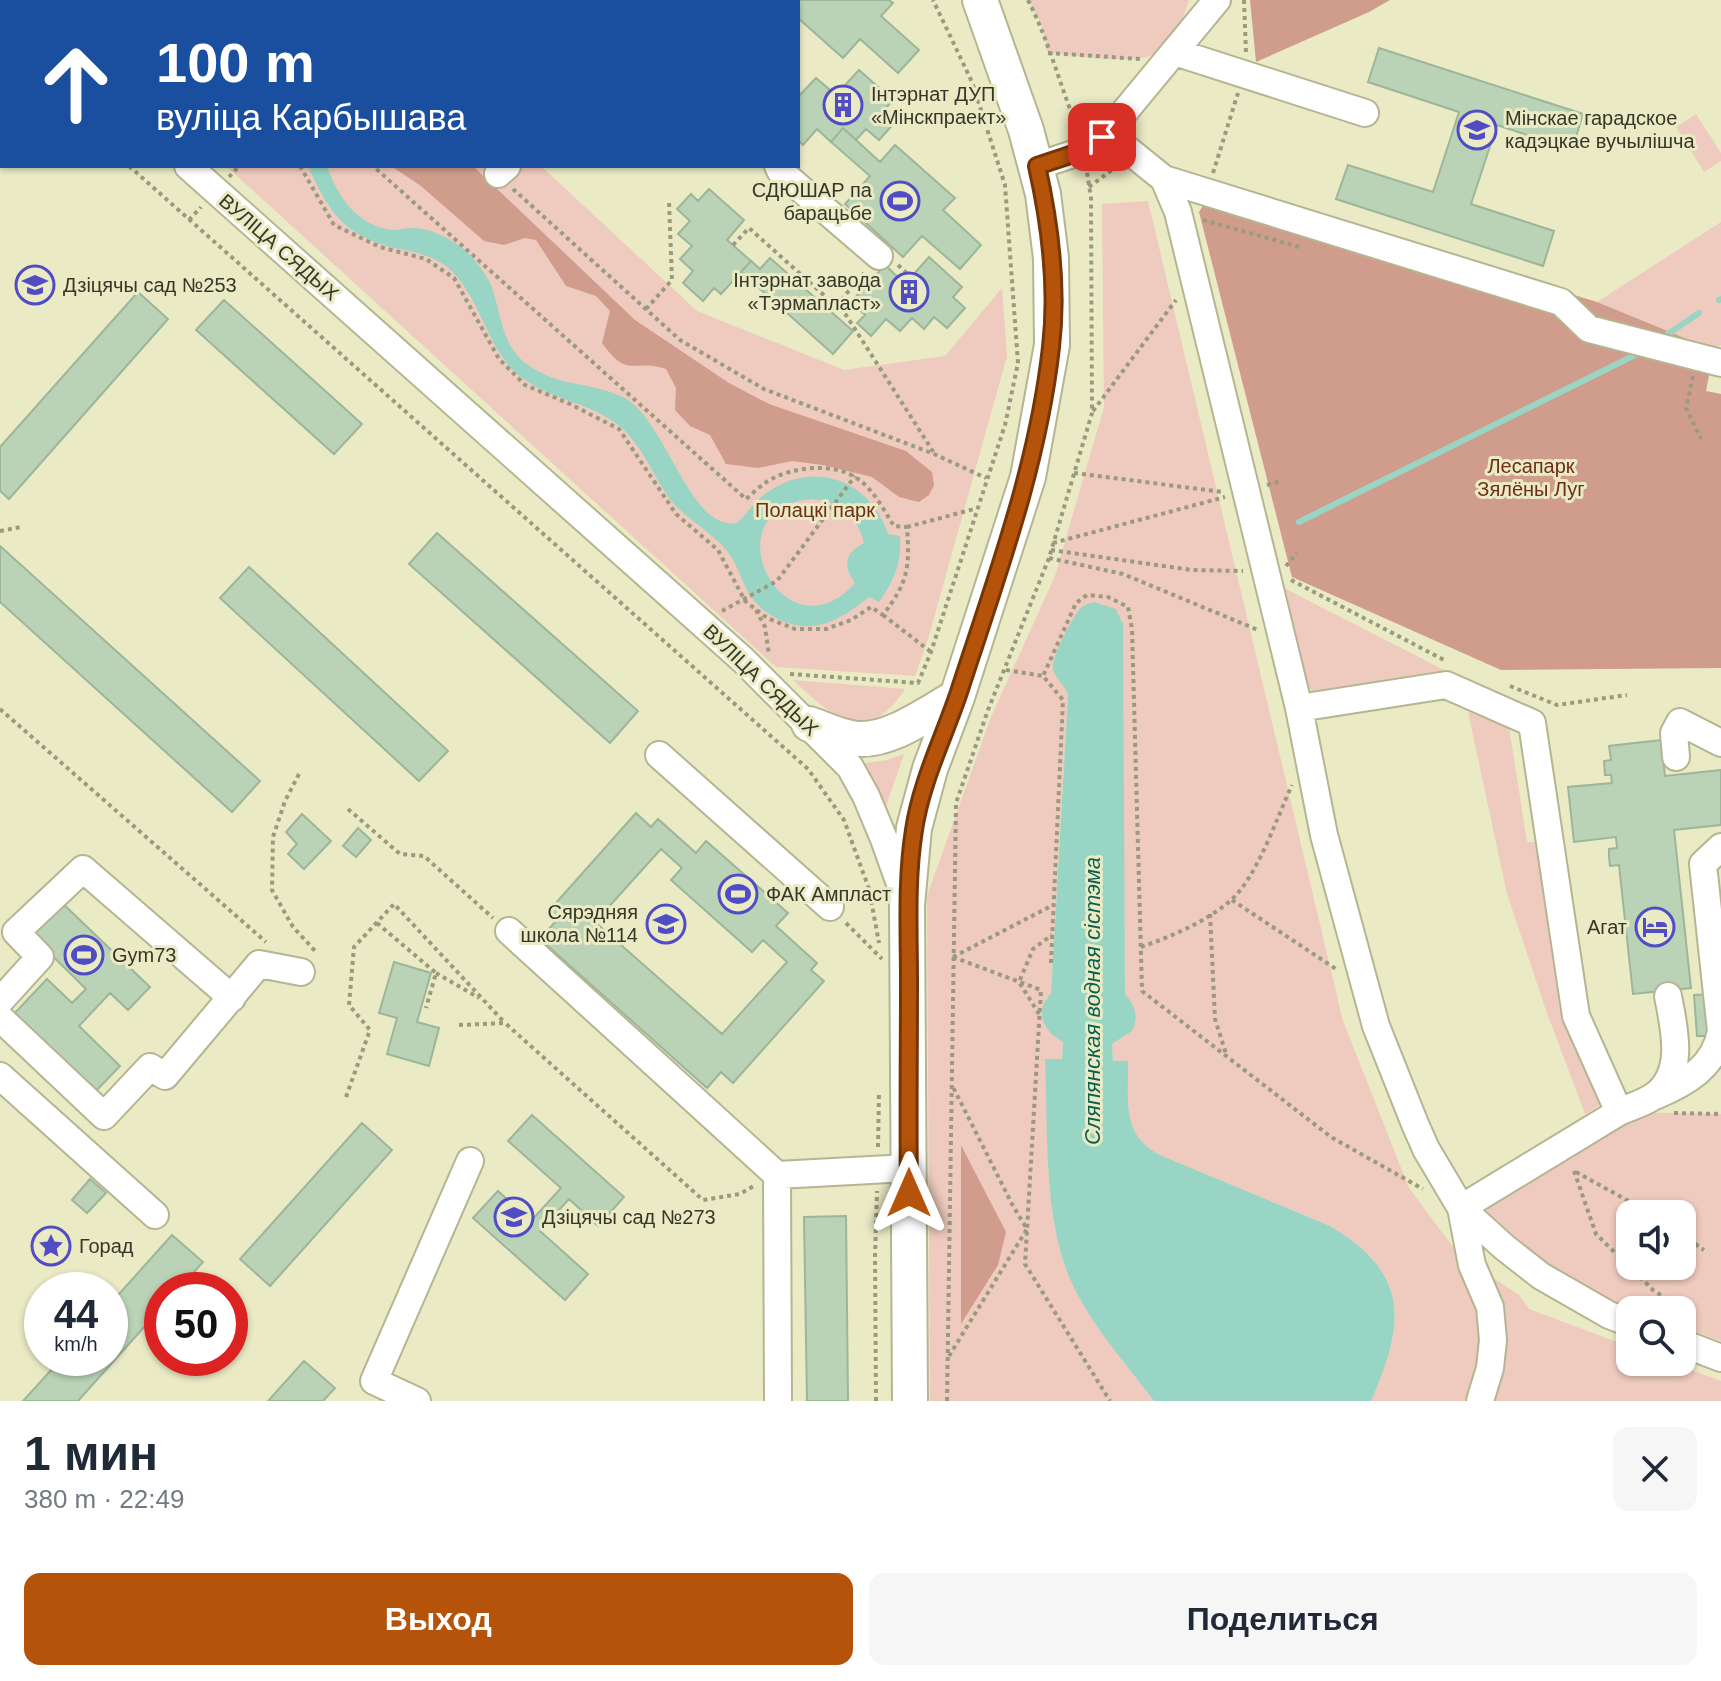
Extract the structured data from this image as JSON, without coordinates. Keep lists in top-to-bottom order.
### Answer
{
  "streets": {
    "main road": ["ВУЛІЦА СЯДЫХ"]
  },
  "water": ["Сляпянская водная сістэма"],
  "parks": ["Лесапарк Зялёны Луг", "Полацкі парк"],
  "places": {
    "building": ["Інтэрнат ДУП «Мінскпраект»", "Інтэрнат завода «Тэрмапласт»"],
    "school or university": [
      "Мінскае гарадское кадэцкае вучылішча",
      "Дзіцячы сад №253",
      "Сярэдняя школа №114",
      "Дзіцячы сад №273"
    ],
    "sports": ["СДЮШАР па барацьбе", "ФАК Ампласт", "Gym73"],
    "hotel": ["Агат"],
    "place": ["Горад"]
  },
  "page": {
    "turn": ["100 m", "вуліца Карбышава"],
    "speed": "44 km/h",
    "limit": "50",
    "heading": ["1 мин", "380 m · 22:49"],
    "buttons": ["Выход", "Поделиться"]
  }
}
